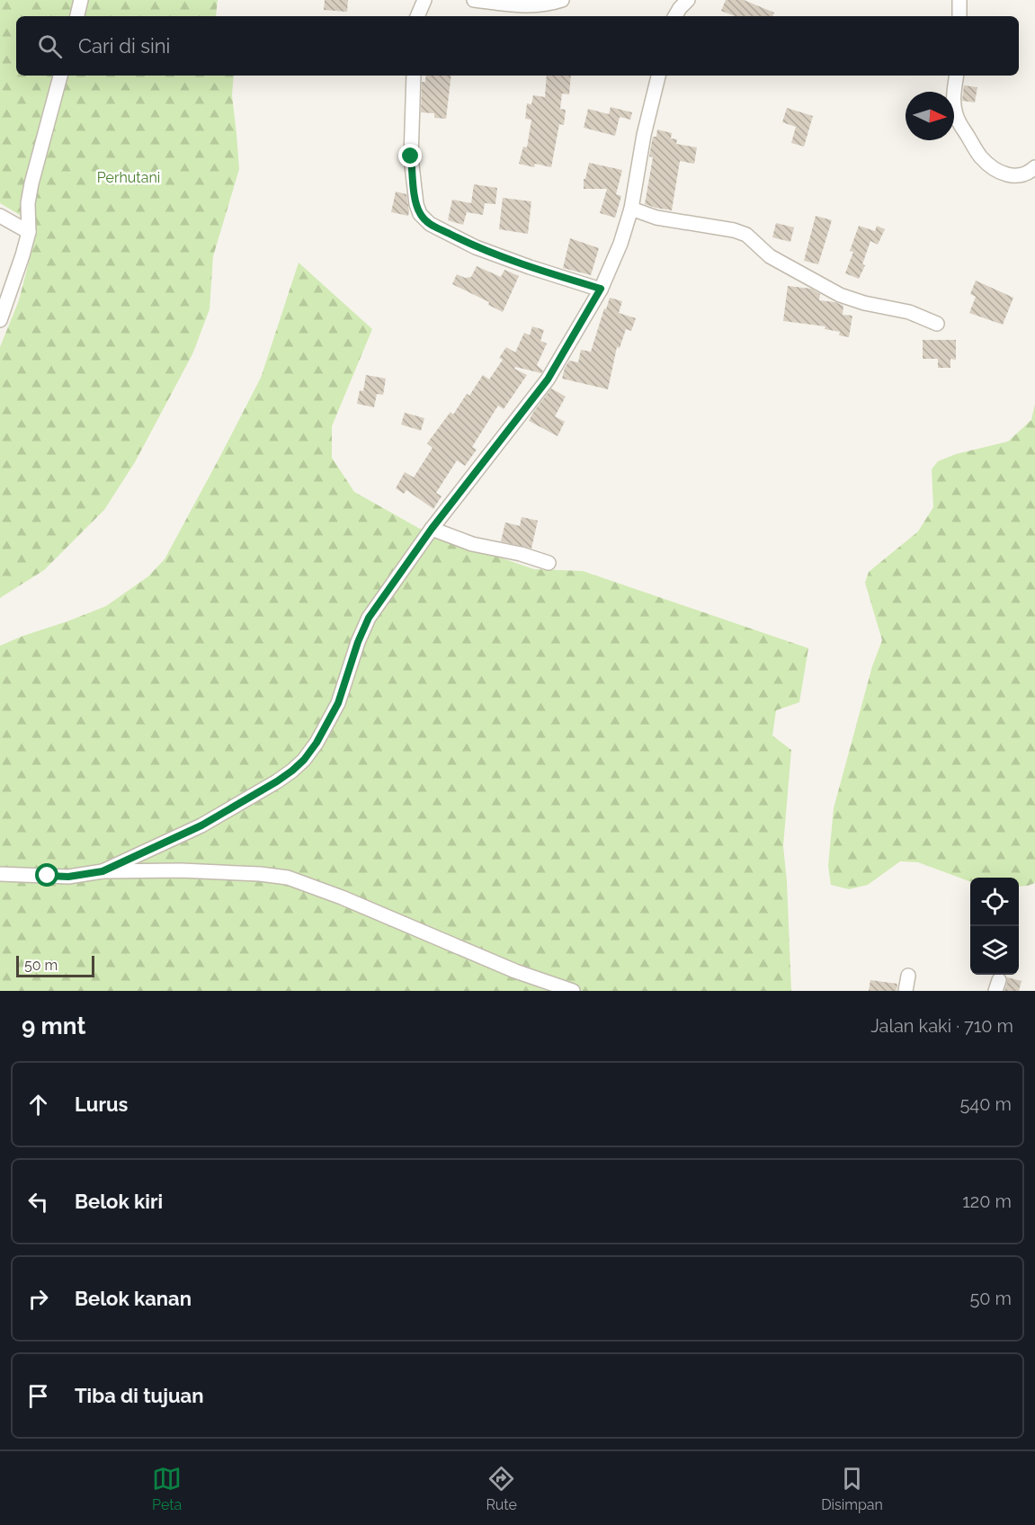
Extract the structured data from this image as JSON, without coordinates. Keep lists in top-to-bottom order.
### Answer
{
  "parks": ["Perhutani"],
  "scale_bar": "50 m",
  "north": "right",
  "page": {
    "search": "Cari di sini",
    "scale": "50 m",
    "heading": ["9 mnt", "Jalan kaki · 710 m"],
    "list": [
      ["Lurus", "540 m"],
      ["Belok kiri", "120 m"],
      ["Belok kanan", "50 m"],
      "Tiba di tujuan"
    ],
    "nav": ["Peta", "Rute", "Disimpan"]
  }
}
